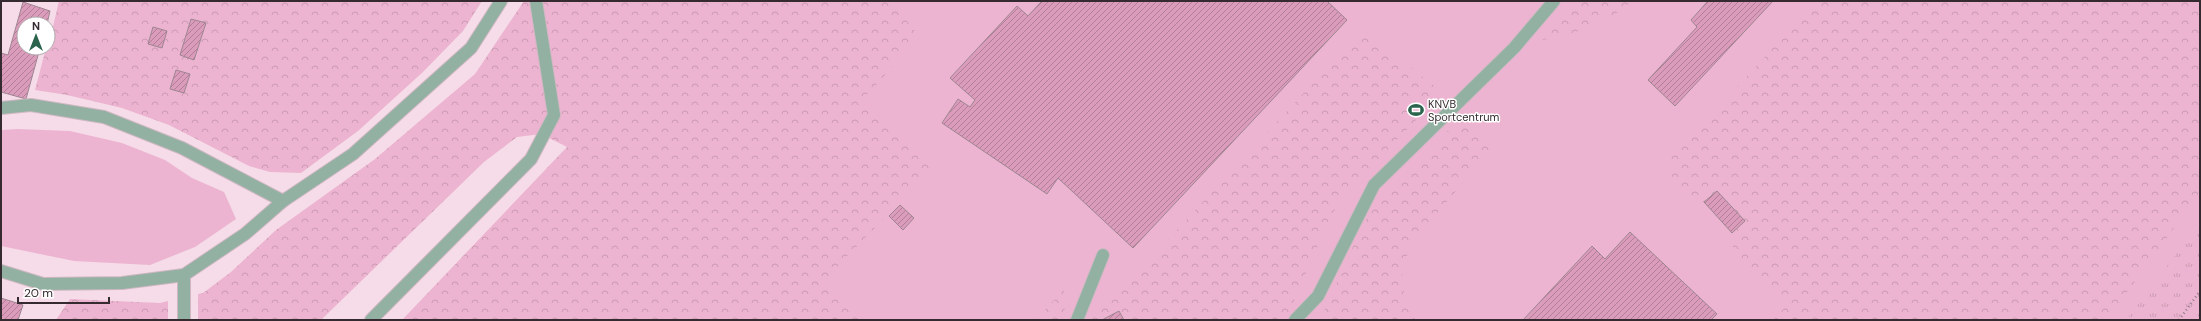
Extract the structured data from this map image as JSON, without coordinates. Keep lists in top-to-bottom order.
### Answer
{
  "places": {
    "sports": ["KNVB Sportcentrum"]
  },
  "scale_bar": "20 m",
  "north": "top"
}
